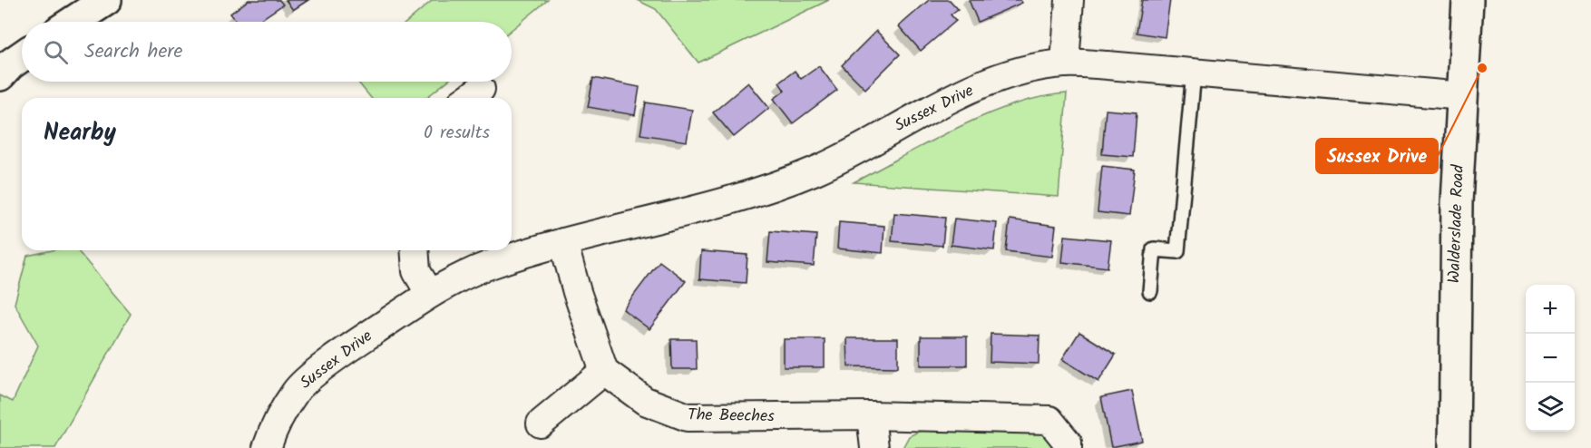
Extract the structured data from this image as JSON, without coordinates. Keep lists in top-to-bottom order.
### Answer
{
  "streets": {
    "street": ["Sussex Drive", "Walderslade Road", "The Beeches"]
  },
  "crossings": [
    ["Sussex Drive", "Walderslade Road"]
  ],
  "places": ["Sussex Drive"],
  "page": {
    "search": "Search here",
    "heading": ["Nearby", "0 results"],
    "map_buttons": ["+", "−"]
  }
}
